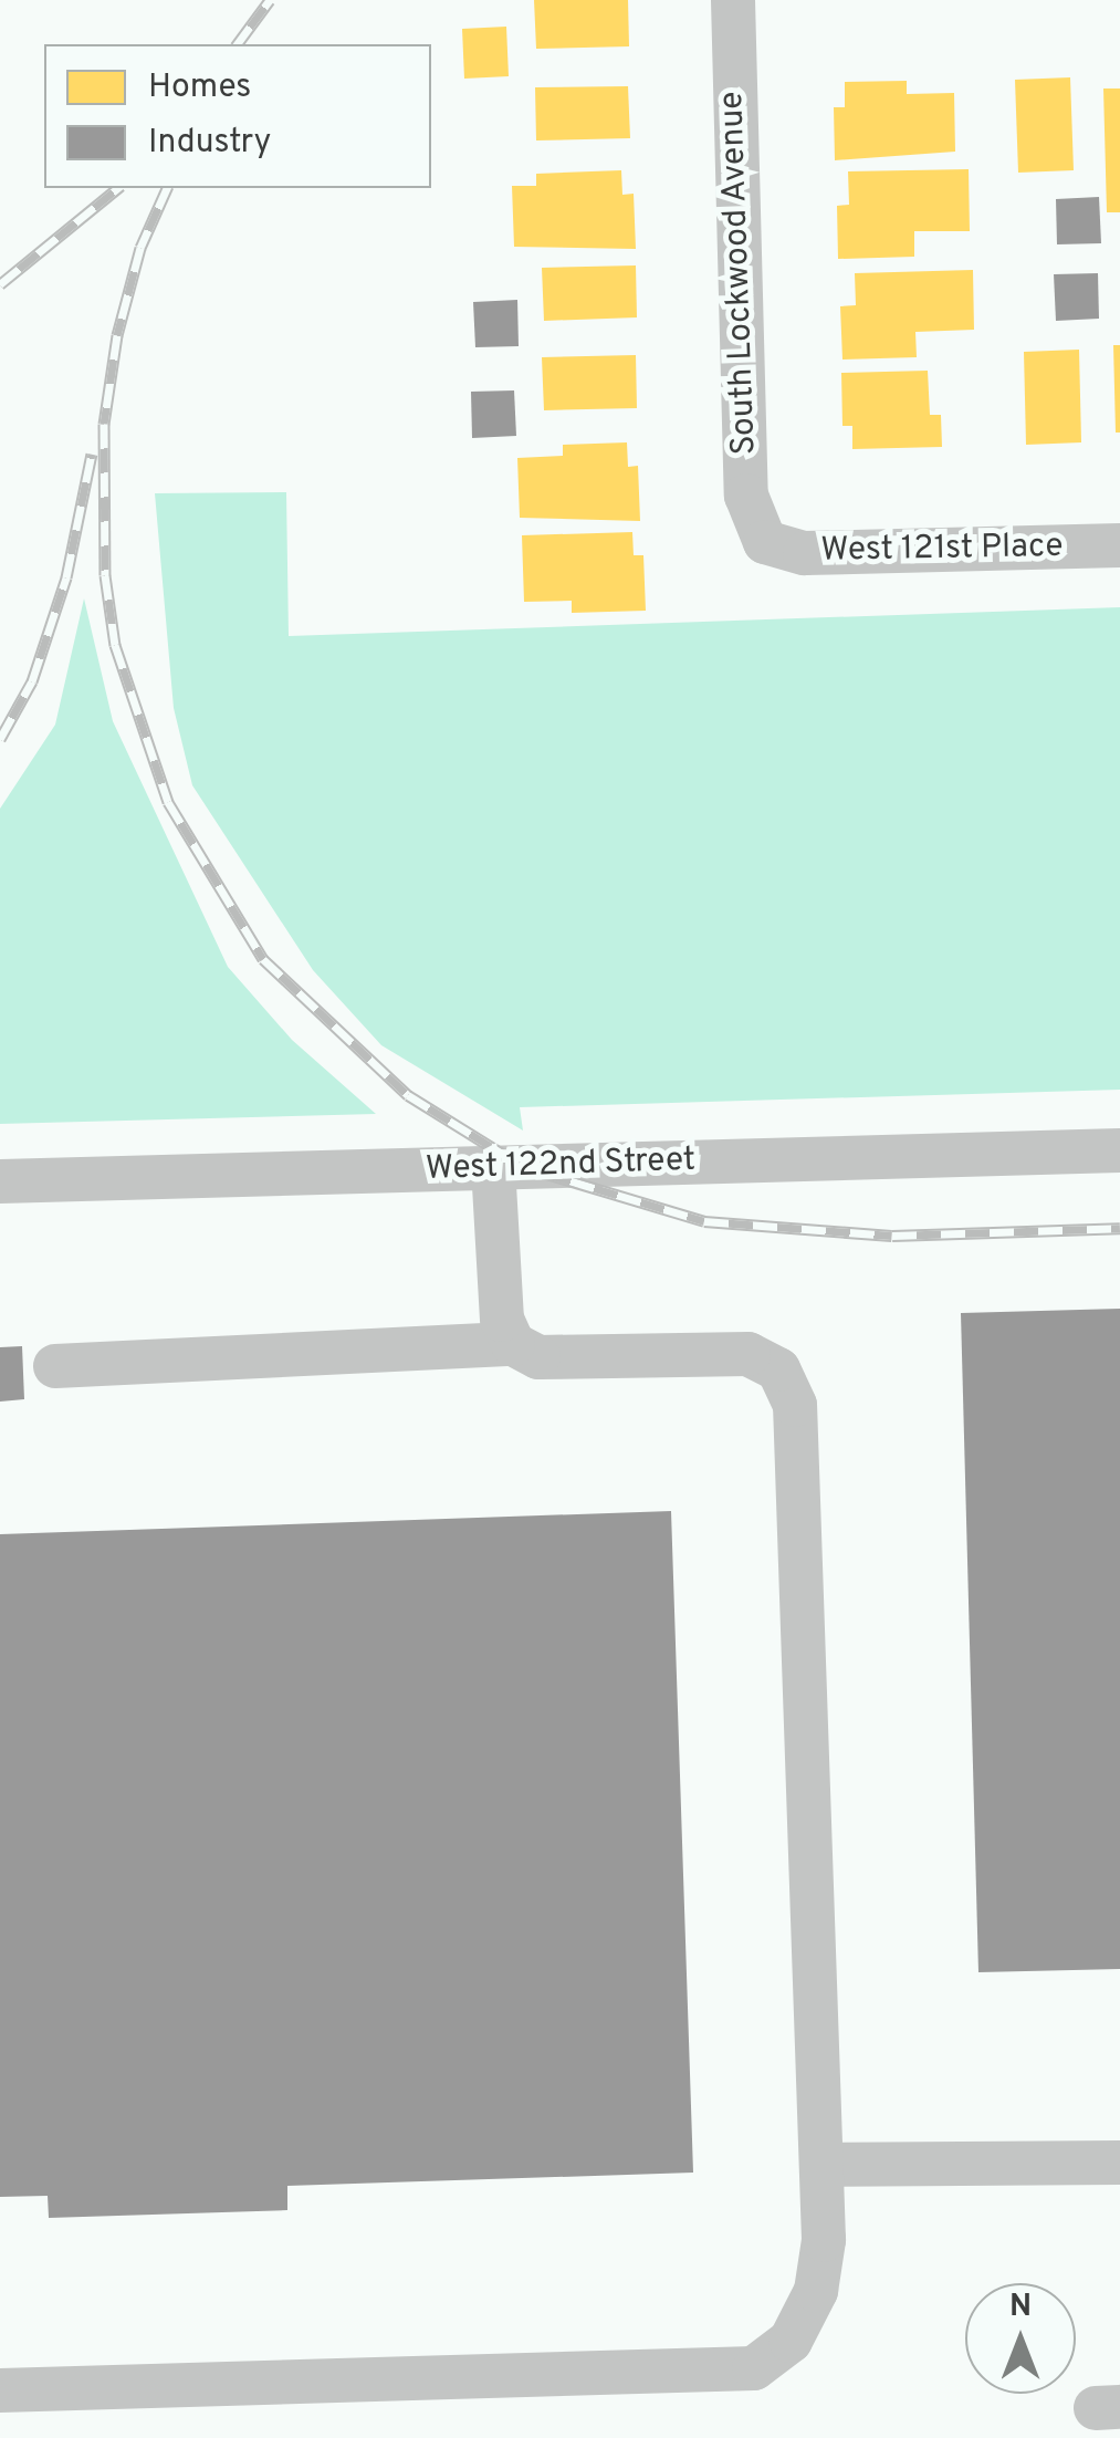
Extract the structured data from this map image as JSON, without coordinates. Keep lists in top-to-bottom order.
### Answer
{
  "streets": {
    "street": ["South Lockwood Avenue", "West 121st Place", "West 122nd Street"]
  },
  "crossings": [
    ["South Lockwood Avenue", "West 121st Place"]
  ],
  "legend": ["Homes", "Industry"],
  "north": "top"
}
